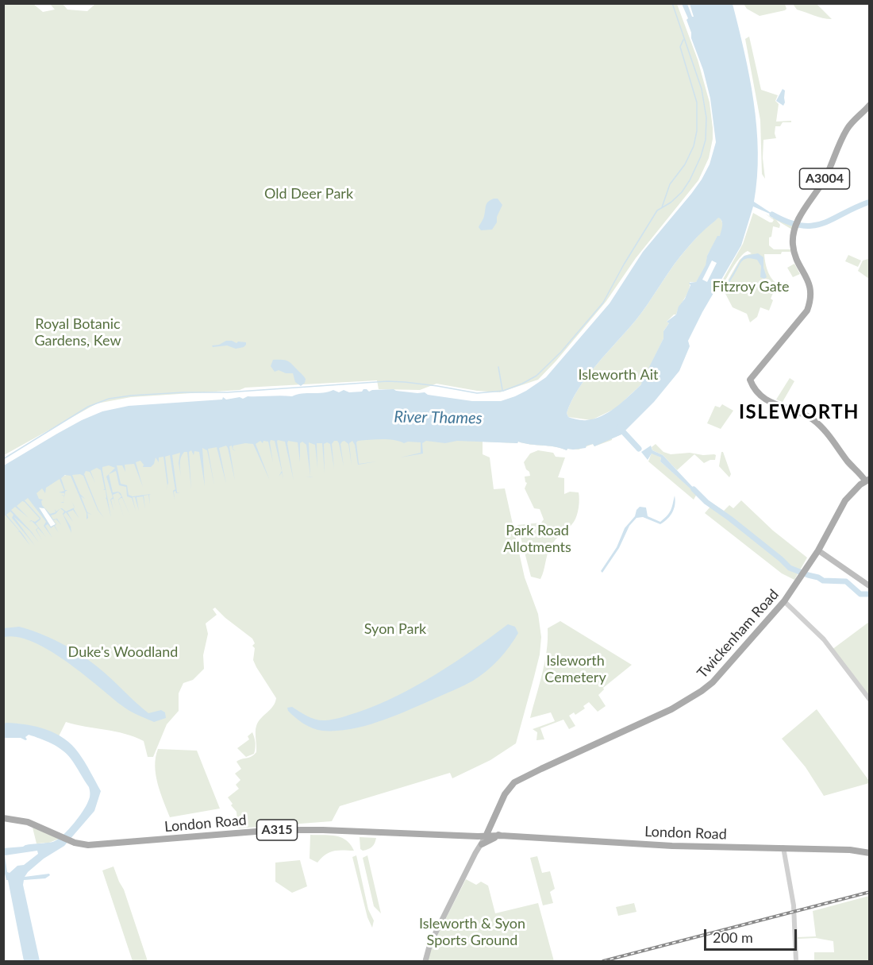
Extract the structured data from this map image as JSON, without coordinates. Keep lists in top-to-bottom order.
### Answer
{
  "streets": {
    "main road": [
      "A3004",
      "Twickenham Road",
      "London Road",
      "A315"
    ]
  },
  "crossings": [
    ["A3004", "Twickenham Road"],
    ["Twickenham Road", "London Road"]
  ],
  "districts": ["ISLEWORTH"],
  "water": ["River Thames"],
  "parks": [
    "Old Deer Park",
    "Fitzroy Gate",
    "Royal Botanic Gardens, Kew",
    "Isleworth Ait",
    "Park Road Allotments",
    "Syon Park",
    "Duke's Woodland",
    "Isleworth Cemetery",
    "Isleworth & Syon Sports Ground"
  ],
  "scale_bar": "200 m"
}
